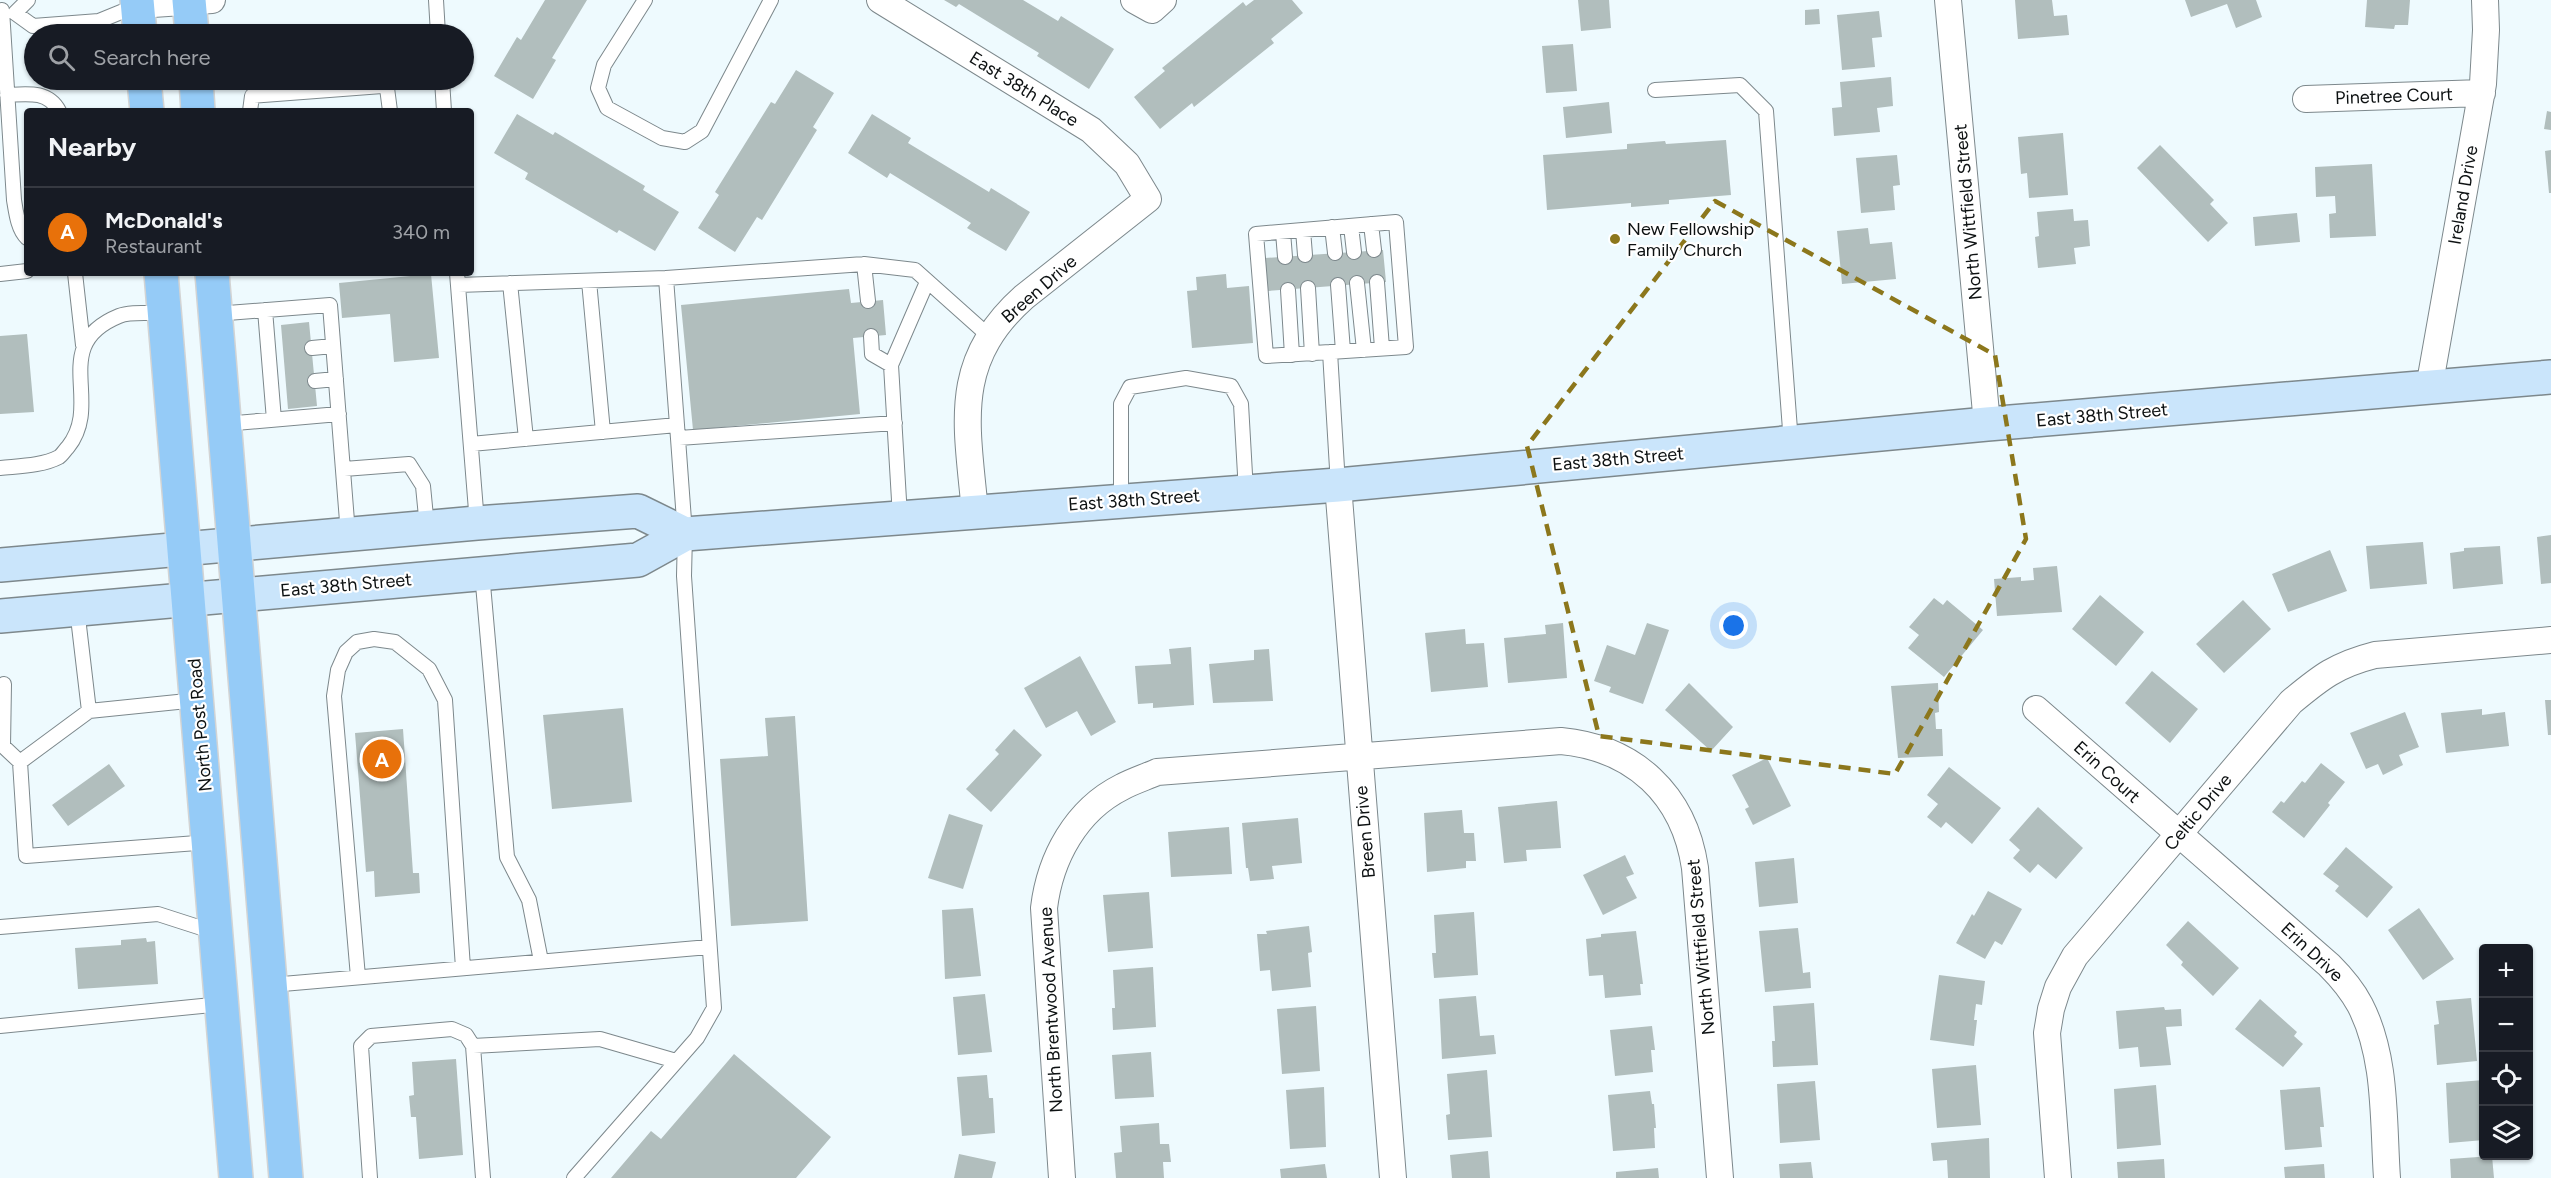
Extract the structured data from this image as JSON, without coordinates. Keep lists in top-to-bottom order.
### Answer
{
  "streets": {
    "main road": ["East 38th Street", "North Post Road"],
    "street": [
      "East 38th Place",
      "Pinetree Court",
      "Ireland Drive",
      "North Wittfield Street",
      "Breen Drive",
      "Erin Court",
      "Celtic Drive",
      "Erin Drive",
      "North Brentwood Avenue"
    ]
  },
  "crossings": [
    ["East 38th Place", "Breen Drive"],
    ["Pinetree Court", "Ireland Drive"],
    ["Ireland Drive", "East 38th Street"],
    ["North Wittfield Street", "Breen Drive"],
    ["North Wittfield Street", "East 38th Street"],
    ["North Wittfield Street", "North Brentwood Avenue"],
    ["Breen Drive", "East 38th Street"],
    ["Breen Drive", "North Brentwood Avenue"],
    ["East 38th Street", "North Post Road"],
    ["Erin Court", "Celtic Drive"],
    ["Erin Court", "Erin Drive"],
    ["Celtic Drive", "Erin Drive"]
  ],
  "places": ["New Fellowship Family Church"],
  "page": {
    "search": "Search here",
    "heading": "Nearby",
    "list": [
      {
        "mark": "A",
        "name": "McDonald's",
        "note": "Restaurant",
        "value": "340 m"
      }
    ],
    "pins": "A",
    "map_buttons": ["+", "−"]
  }
}
